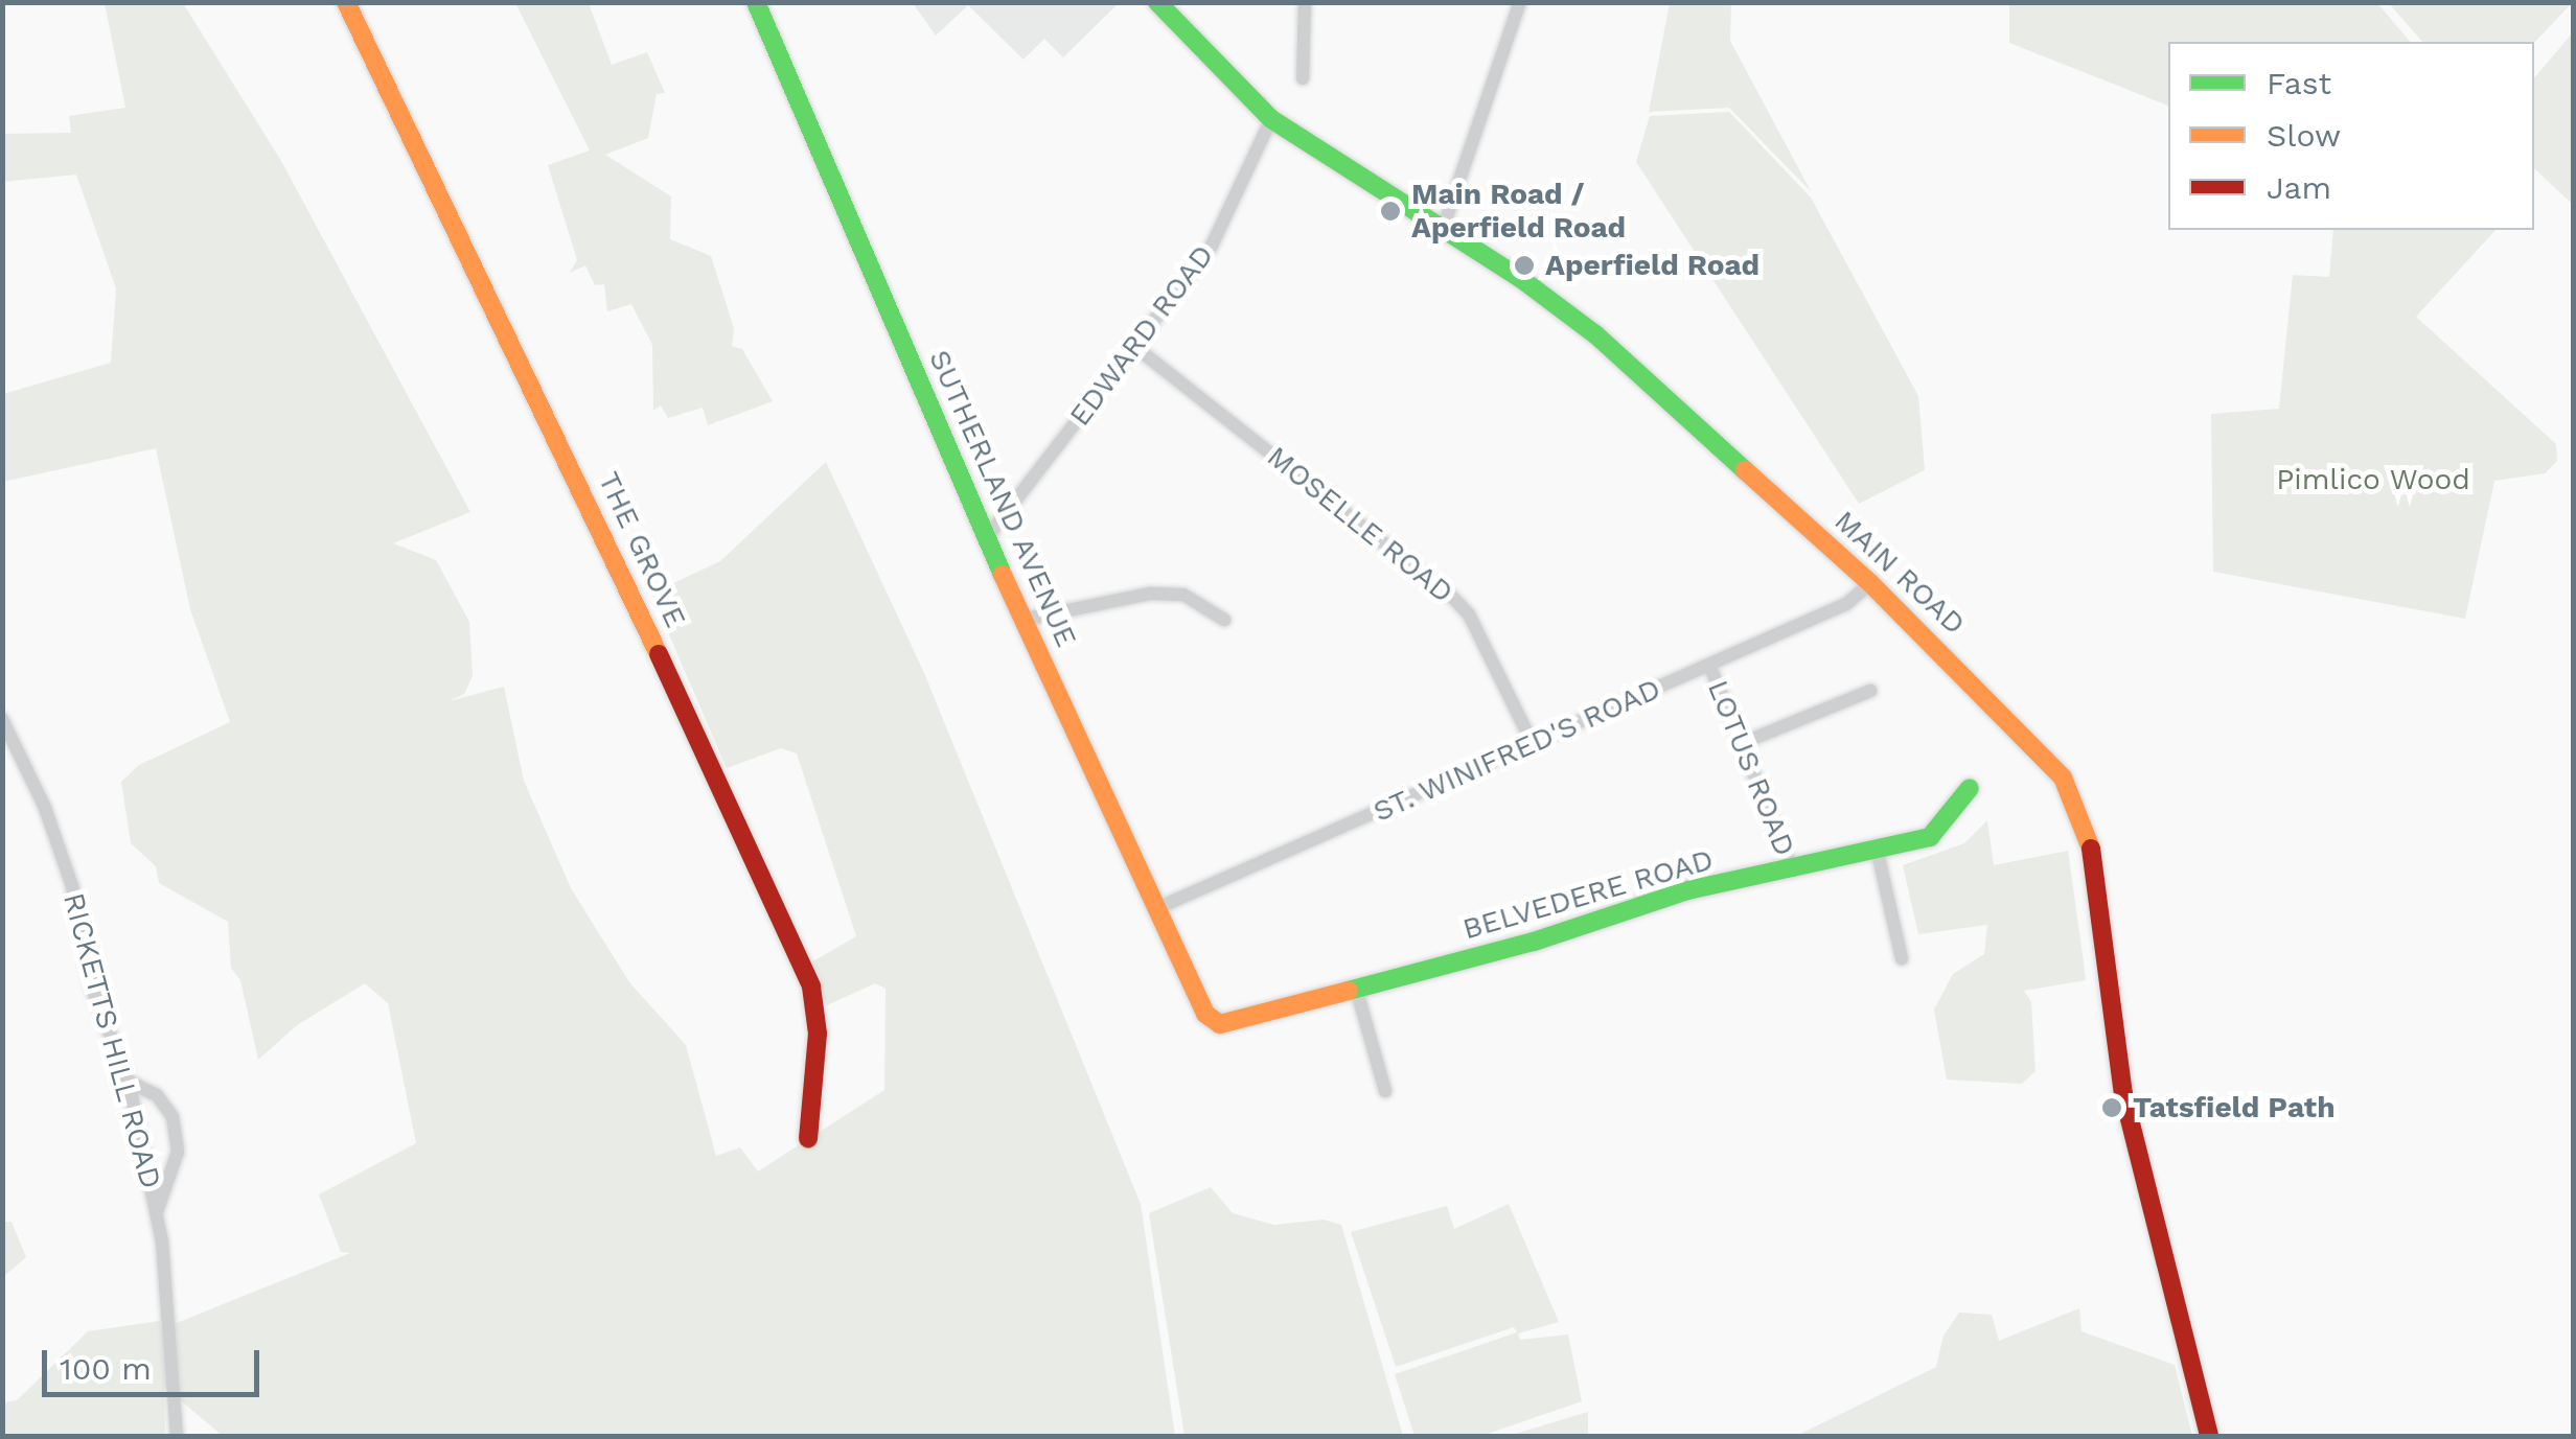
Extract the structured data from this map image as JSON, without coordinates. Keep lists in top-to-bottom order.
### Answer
{
  "streets": {
    "street": [
      "EDWARD ROAD",
      "SUTHERLAND AVENUE",
      "MOSELLE ROAD",
      "THE GROVE",
      "MAIN ROAD",
      "ST. WINIFRED'S ROAD",
      "LOTUS ROAD",
      "BELVEDERE ROAD",
      "RICKETTS HILL ROAD"
    ]
  },
  "crossings": [
    ["EDWARD ROAD", "SUTHERLAND AVENUE"],
    ["EDWARD ROAD", "MOSELLE ROAD"],
    ["EDWARD ROAD", "MAIN ROAD"],
    ["SUTHERLAND AVENUE", "ST. WINIFRED'S ROAD"],
    ["SUTHERLAND AVENUE", "BELVEDERE ROAD"],
    ["MOSELLE ROAD", "ST. WINIFRED'S ROAD"],
    ["MAIN ROAD", "ST. WINIFRED'S ROAD"],
    ["ST. WINIFRED'S ROAD", "LOTUS ROAD"],
    ["LOTUS ROAD", "BELVEDERE ROAD"]
  ],
  "parks": ["Pimlico Wood"],
  "places": ["Main Road / Aperfield Road", "Aperfield Road", "Tatsfield Path"],
  "legend": ["Fast", "Slow", "Jam"],
  "scale_bar": "100 m"
}
